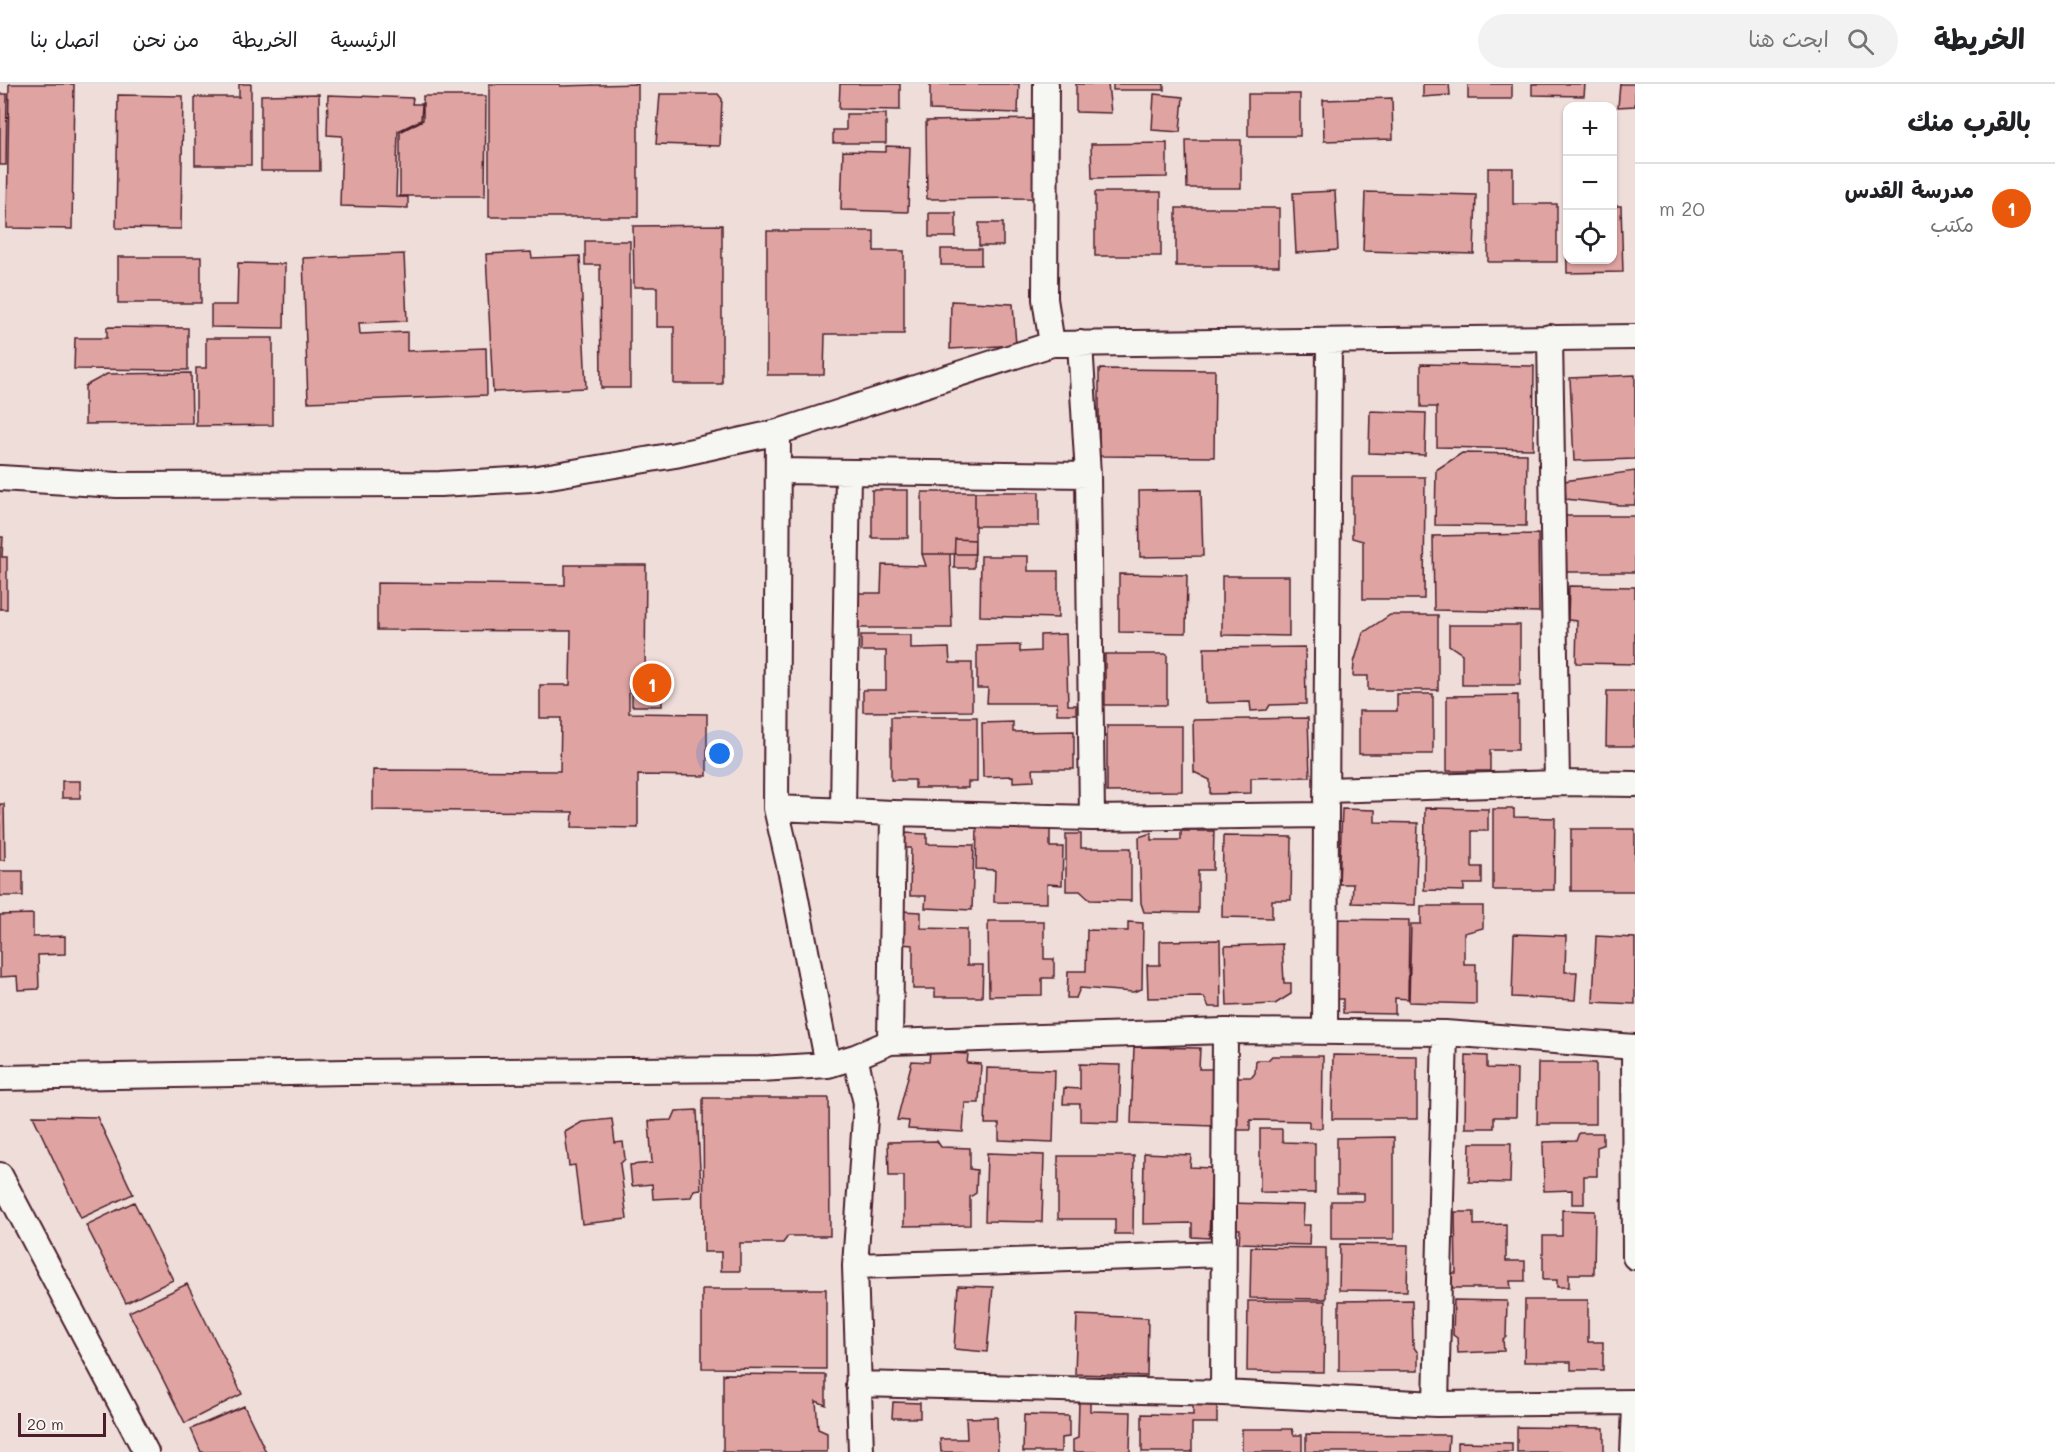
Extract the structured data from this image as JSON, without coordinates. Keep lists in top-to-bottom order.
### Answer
{
  "scale_bar": "20 m",
  "page": {
    "header": "الخريطة",
    "search": "ابحث هنا",
    "nav": [
      "الرئيسية",
      "الخريطة",
      "من نحن",
      "اتصل بنا"
    ],
    "heading": "بالقرب منك",
    "map_buttons": ["+", "−"],
    "list": [
      {
        "mark": "1",
        "name": "مدرسة القدس",
        "note": "مكتب",
        "value": "20 m"
      }
    ],
    "pins": "1",
    "scale": "20 m"
  }
}
